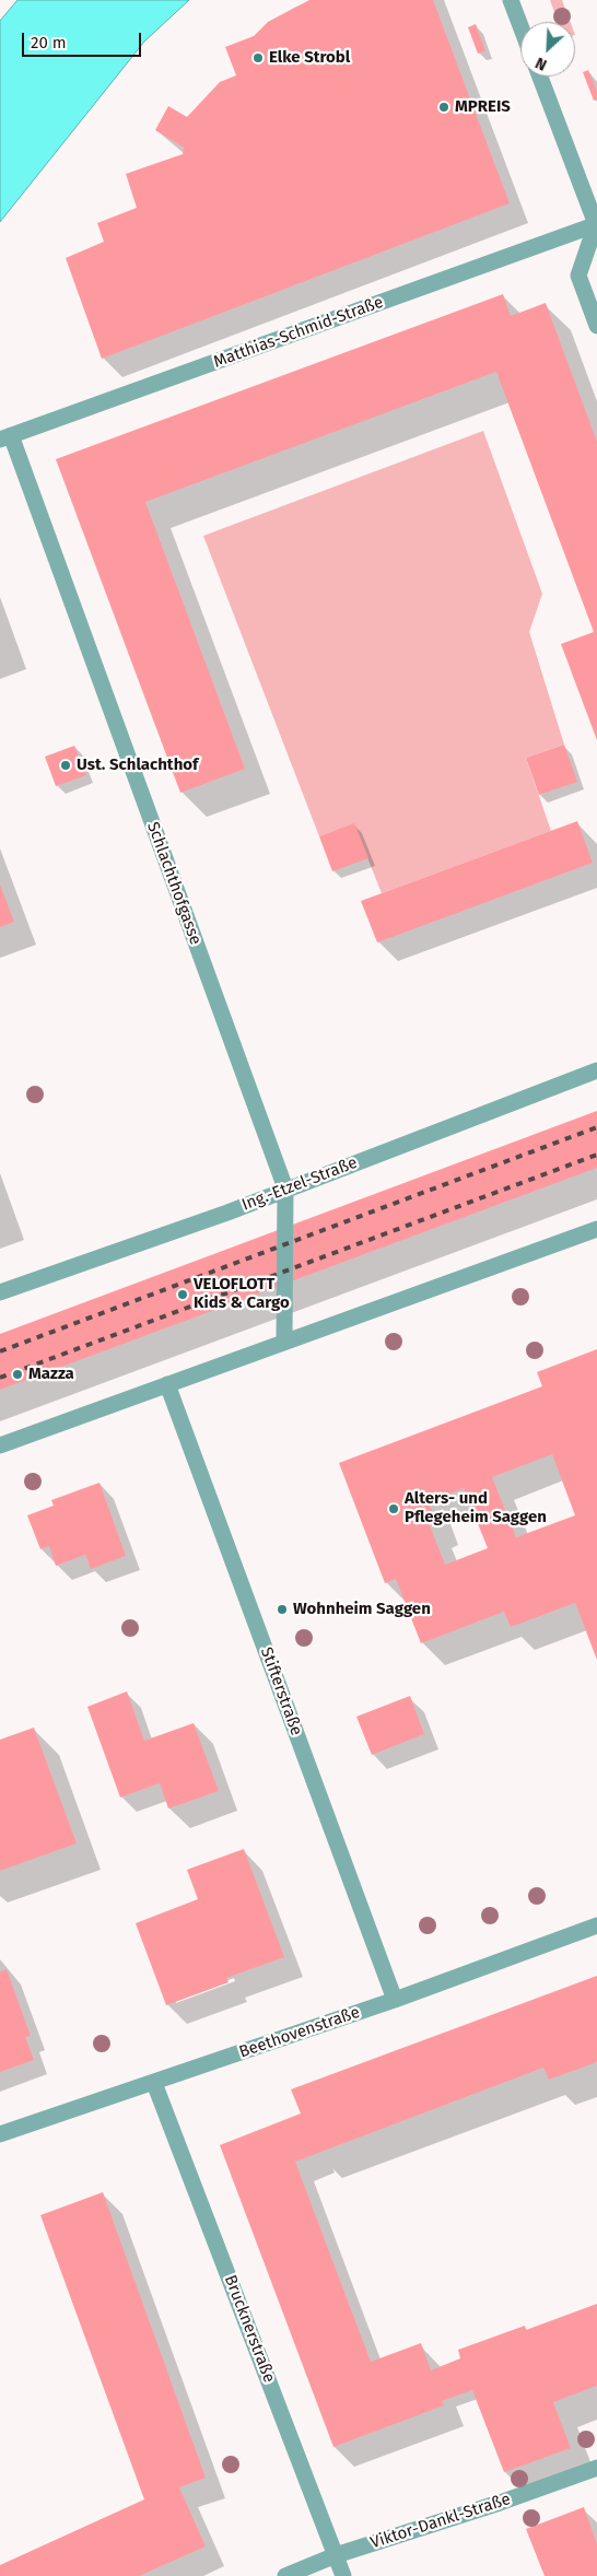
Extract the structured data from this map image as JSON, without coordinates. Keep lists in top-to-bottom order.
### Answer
{
  "streets": {
    "street": [
      "Matthias-Schmid-Straße",
      "Schlachthofgasse",
      "Ing.-Etzel-Straße",
      "Stifterstraße",
      "Beethovenstraße",
      "Brucknerstraße",
      "Viktor-Dankl-Straße"
    ]
  },
  "crossings": [
    ["Matthias-Schmid-Straße", "Schlachthofgasse"],
    ["Schlachthofgasse", "Ing.-Etzel-Straße"],
    ["Stifterstraße", "Beethovenstraße"],
    ["Beethovenstraße", "Brucknerstraße"],
    ["Brucknerstraße", "Viktor-Dankl-Straße"]
  ],
  "places": [
    "Elke Strobl",
    "MPREIS",
    "Ust. Schlachthof",
    "VELOFLOTT Kids & Cargo",
    "Mazza",
    "Alters- und Pflegeheim Saggen",
    "Wohnheim Saggen"
  ],
  "scale_bar": "20 m",
  "north": "bottom left"
}
